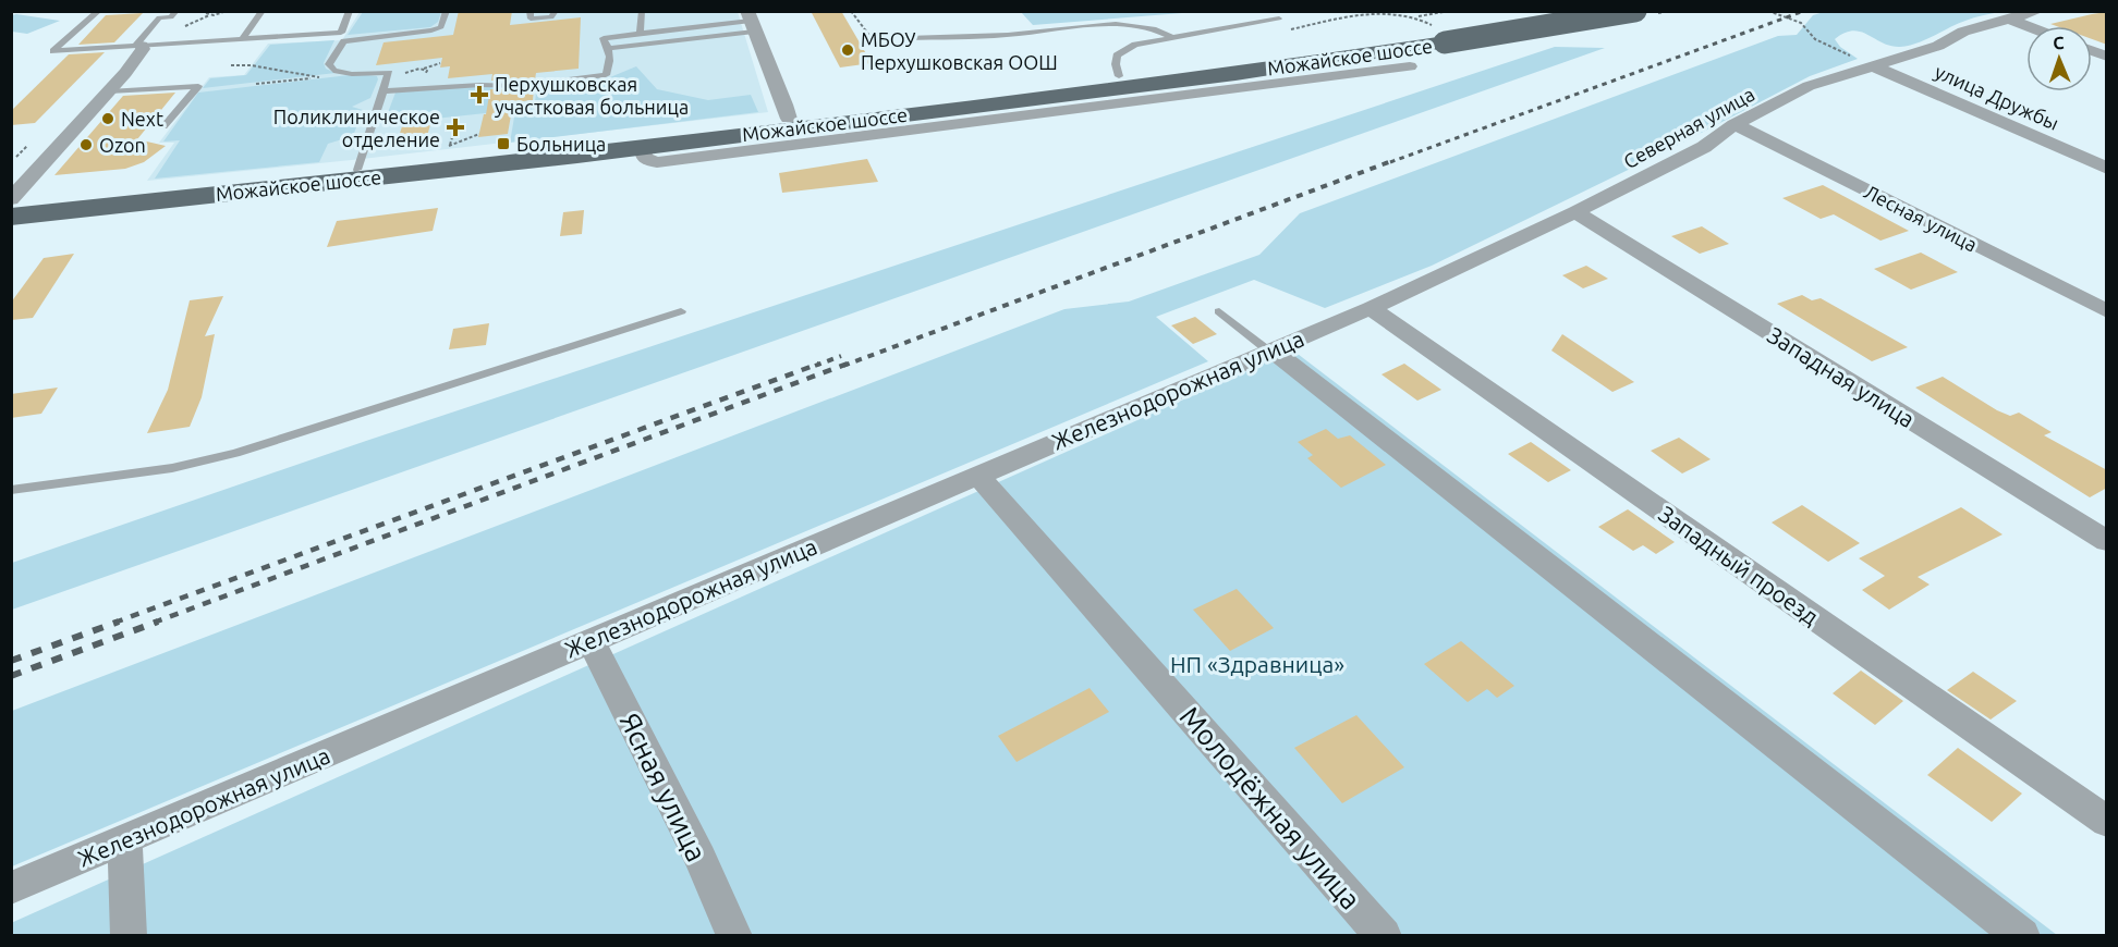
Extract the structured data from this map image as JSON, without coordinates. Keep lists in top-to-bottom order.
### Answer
{
  "streets": {
    "main road": ["Можайское шоссе"],
    "street": [
      "улица Дружбы",
      "Северная улица",
      "Лесная улица",
      "Западная улица",
      "Железнодорожная улица",
      "Западный проезд",
      "Ясная улица",
      "Молодёжная улица"
    ]
  },
  "crossings": [
    ["улица Дружбы", "Северная улица"],
    ["Северная улица", "Лесная улица"],
    ["Северная улица", "Западная улица"],
    ["Северная улица", "Железнодорожная улица"],
    ["Северная улица", "Западный проезд"],
    ["Железнодорожная улица", "Западный проезд"],
    ["Железнодорожная улица", "Ясная улица"],
    ["Железнодорожная улица", "Молодёжная улица"]
  ],
  "parks": ["НП «Здравница»"],
  "places": {
    "other": ["МБОУ Перхушковская ООШ", "Next", "Ozon"],
    "health": ["Перхушковская участковая больница", "Поликлиническое отделение"],
    "transit": ["Больница"]
  },
  "north": "top"
}
